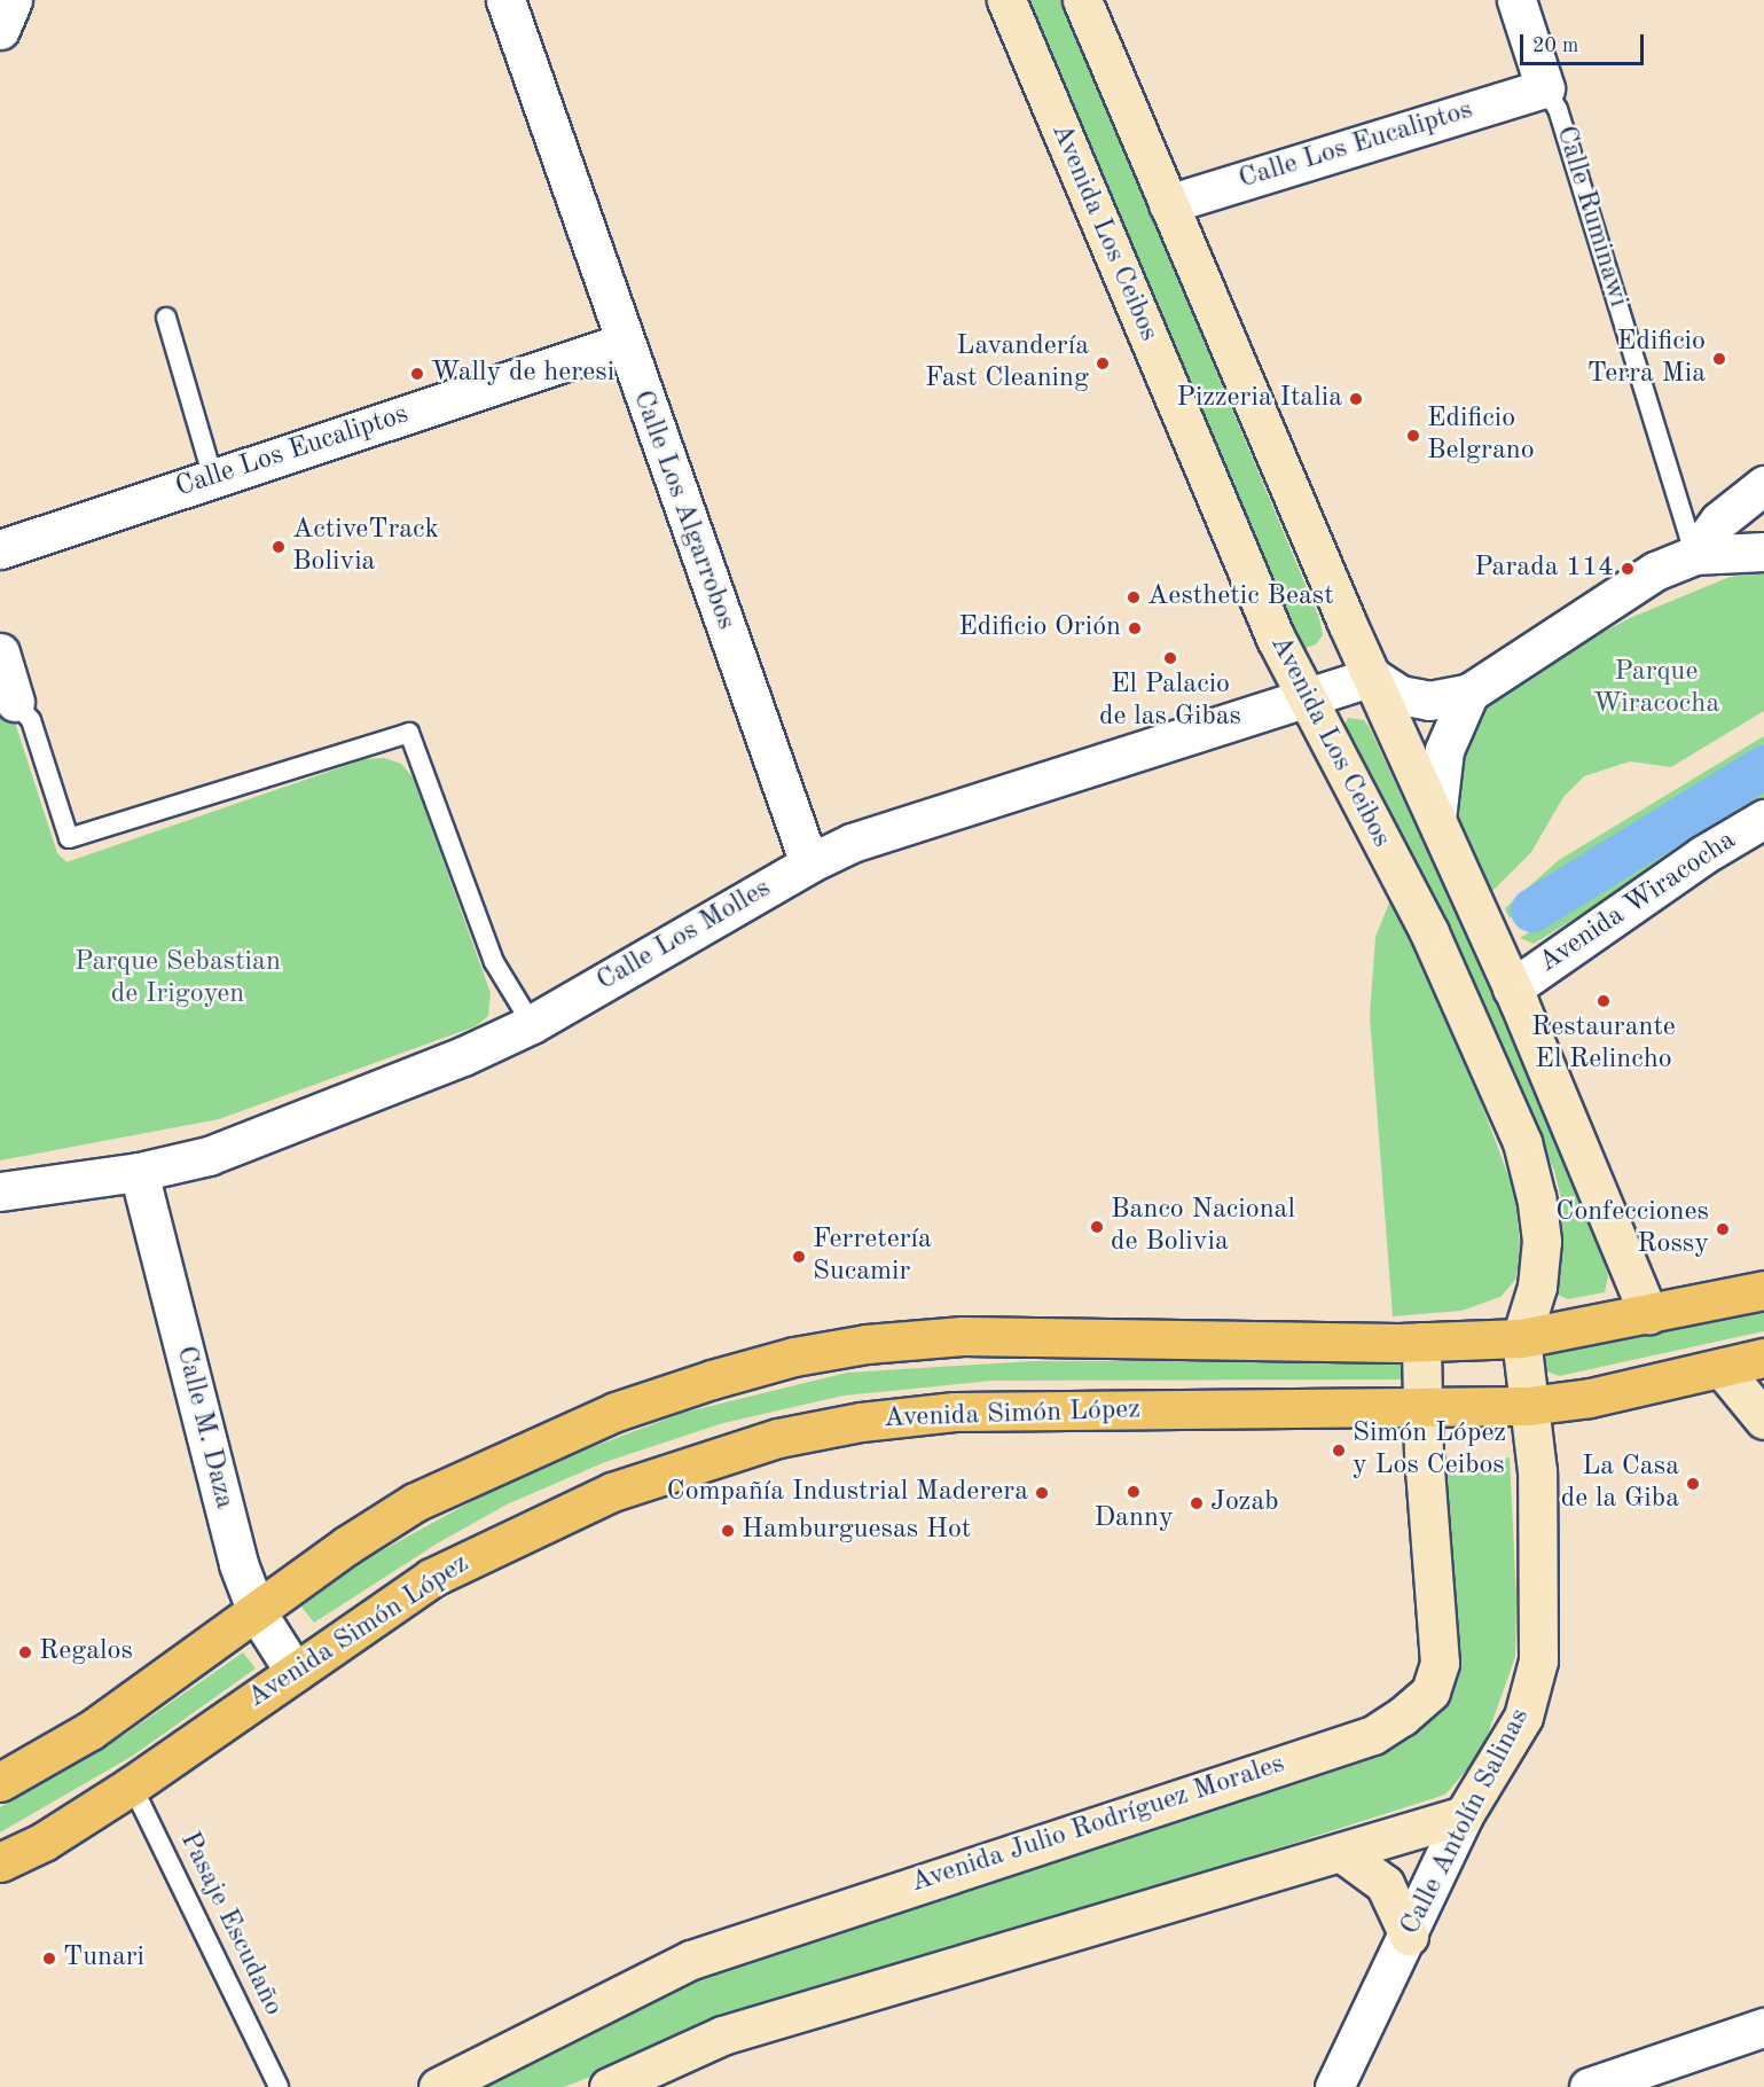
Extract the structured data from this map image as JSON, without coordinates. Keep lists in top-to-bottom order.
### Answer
{
  "streets": {
    "main road": ["Avenida Simón López"],
    "street": [
      "Calle Los Eucaliptos",
      "Calle Ruminawi",
      "Avenida Los Ceibos",
      "Calle Los Algarrobos",
      "Avenida Wiracocha",
      "Calle Los Molles",
      "Calle M. Daza",
      "Calle Antolín Salinas",
      "Avenida Julio Rodríguez Morales"
    ],
    "lane": ["Pasaje Escudaño"]
  },
  "crossings": [
    ["Calle Los Eucaliptos", "Calle Ruminawi"],
    ["Calle Los Eucaliptos", "Calle Los Algarrobos"],
    ["Avenida Los Ceibos", "Calle Los Molles"],
    ["Avenida Los Ceibos", "Calle Antolín Salinas"],
    ["Calle Los Algarrobos", "Calle Los Molles"],
    ["Calle Los Molles", "Calle M. Daza"],
    ["Avenida Simón López", "Calle M. Daza"],
    ["Avenida Simón López", "Calle Antolín Salinas"],
    ["Avenida Simón López", "Avenida Julio Rodríguez Morales"],
    ["Avenida Simón López", "Pasaje Escudaño"]
  ],
  "parks": ["Parque Wiracocha", "Parque Sebastian de Irigoyen"],
  "places": [
    "Edificio Terra Mia",
    "Lavandería Fast Cleaning",
    "Wally de heresi",
    "Pizzeria Italia",
    "Edificio Belgrano",
    "ActiveTrack Bolivia",
    "Parada 114",
    "Aesthetic Beast",
    "Edificio Orión",
    "El Palacio de las Gibas",
    "Restaurante El Relincho",
    "Banco Nacional de Bolivia",
    "Confecciones Rossy",
    "Ferretería Sucamir",
    "Simón López y Los Ceibos",
    "La Casa de la Giba",
    "Danny",
    "Compañía Industrial Maderera",
    "Jozab",
    "Hamburguesas Hot",
    "Regalos",
    "Tunari"
  ],
  "scale_bar": "20 m"
}
